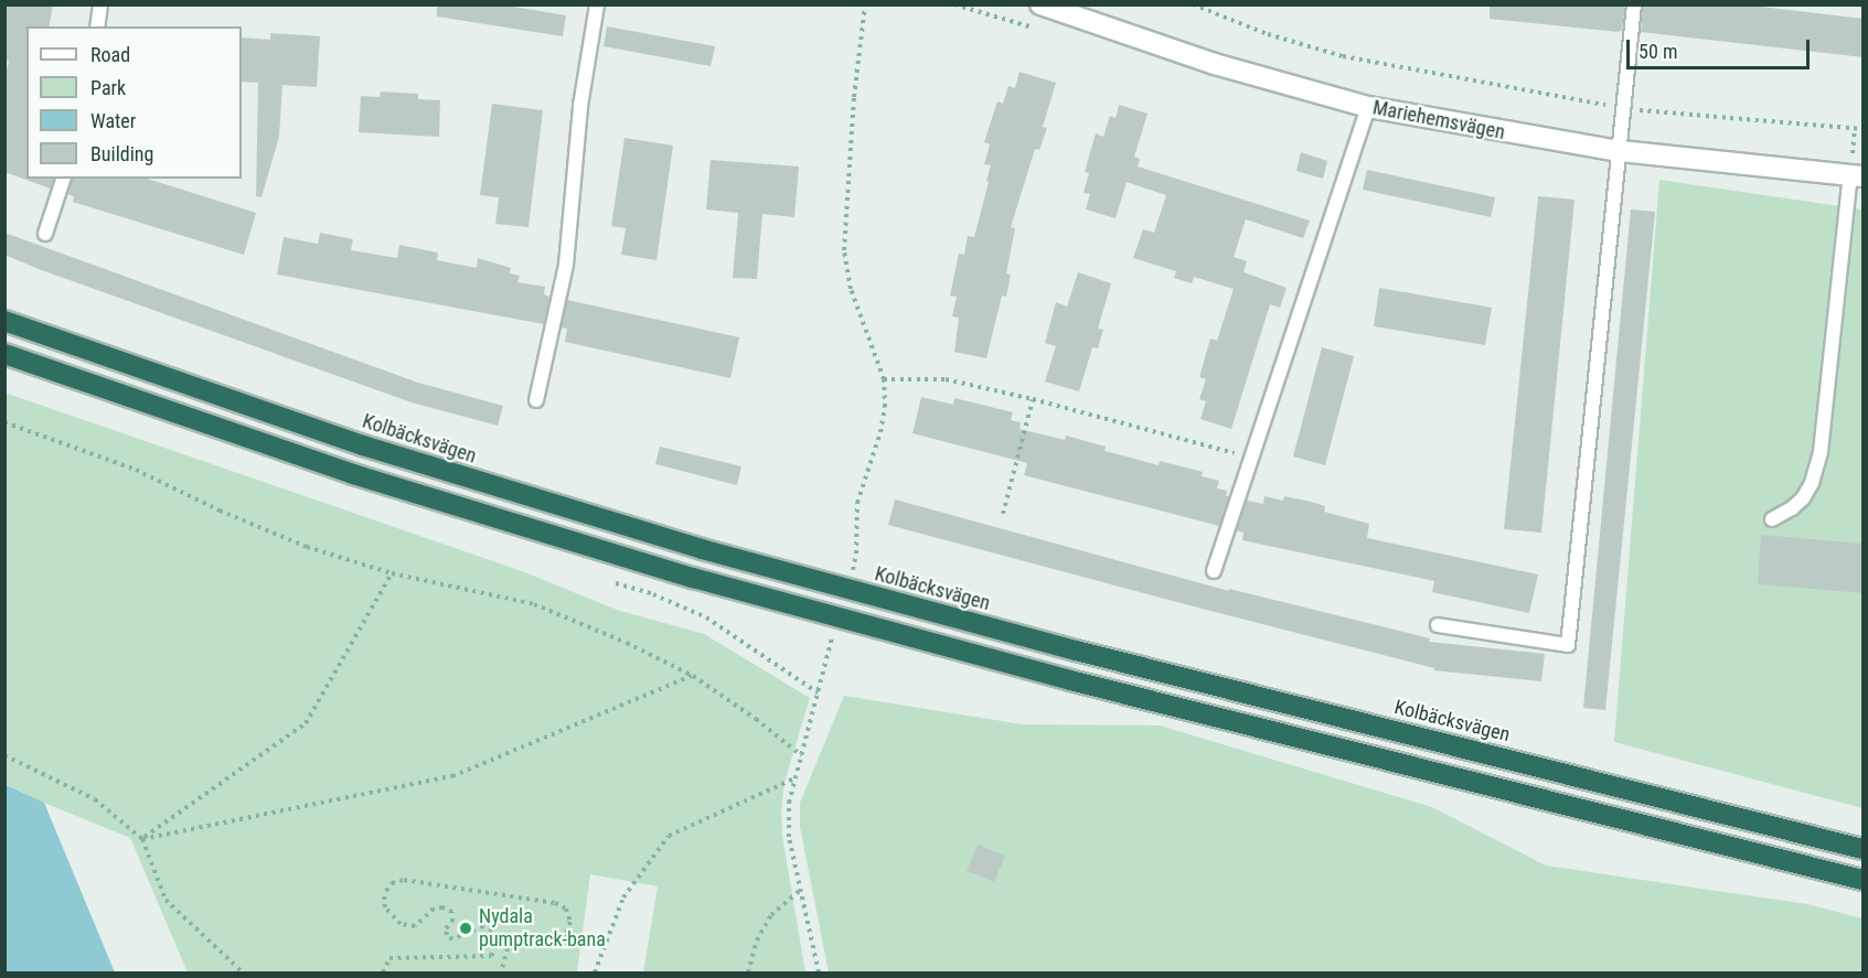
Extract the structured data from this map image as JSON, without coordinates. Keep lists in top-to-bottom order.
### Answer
{
  "streets": {
    "highway": ["Kolbäcksvägen"],
    "street": ["Mariehemsvägen"]
  },
  "places": ["Nydala pumptrack-bana"],
  "legend": [
    "Road",
    "Park",
    "Water",
    "Building"
  ],
  "scale_bar": "50 m"
}
